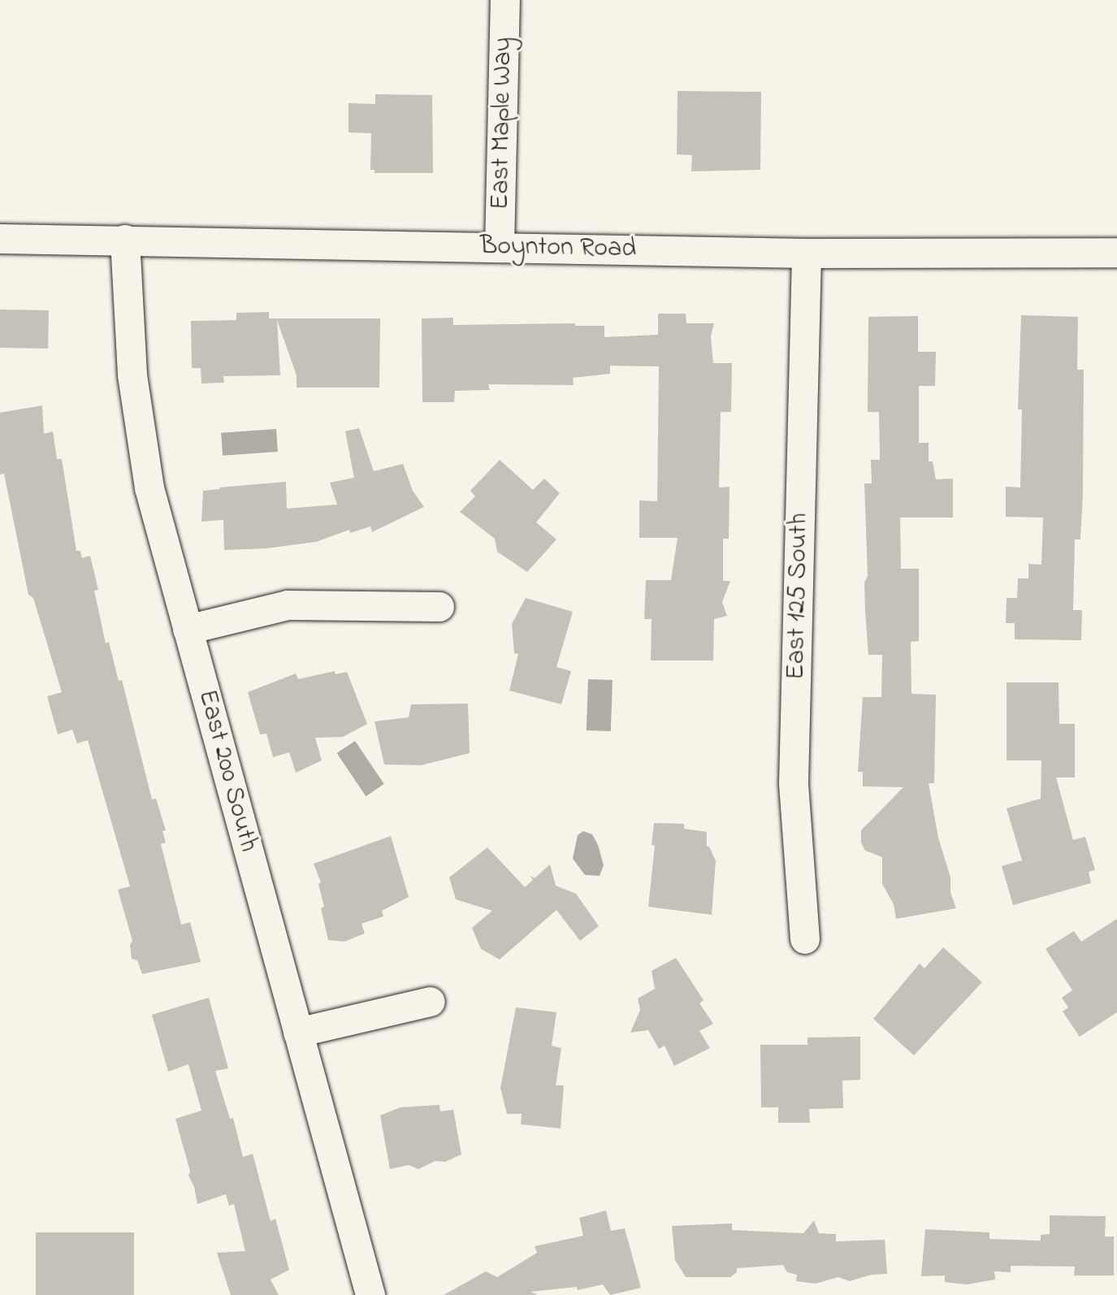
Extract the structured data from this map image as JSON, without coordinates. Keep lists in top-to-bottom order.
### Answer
{
  "streets": {
    "street": [
      "East Maple Way",
      "Boynton Road",
      "East 125 South",
      "East 200 South"
    ]
  },
  "crossings": [
    ["East Maple Way", "Boynton Road"],
    ["Boynton Road", "East 125 South"],
    ["Boynton Road", "East 200 South"]
  ]
}
